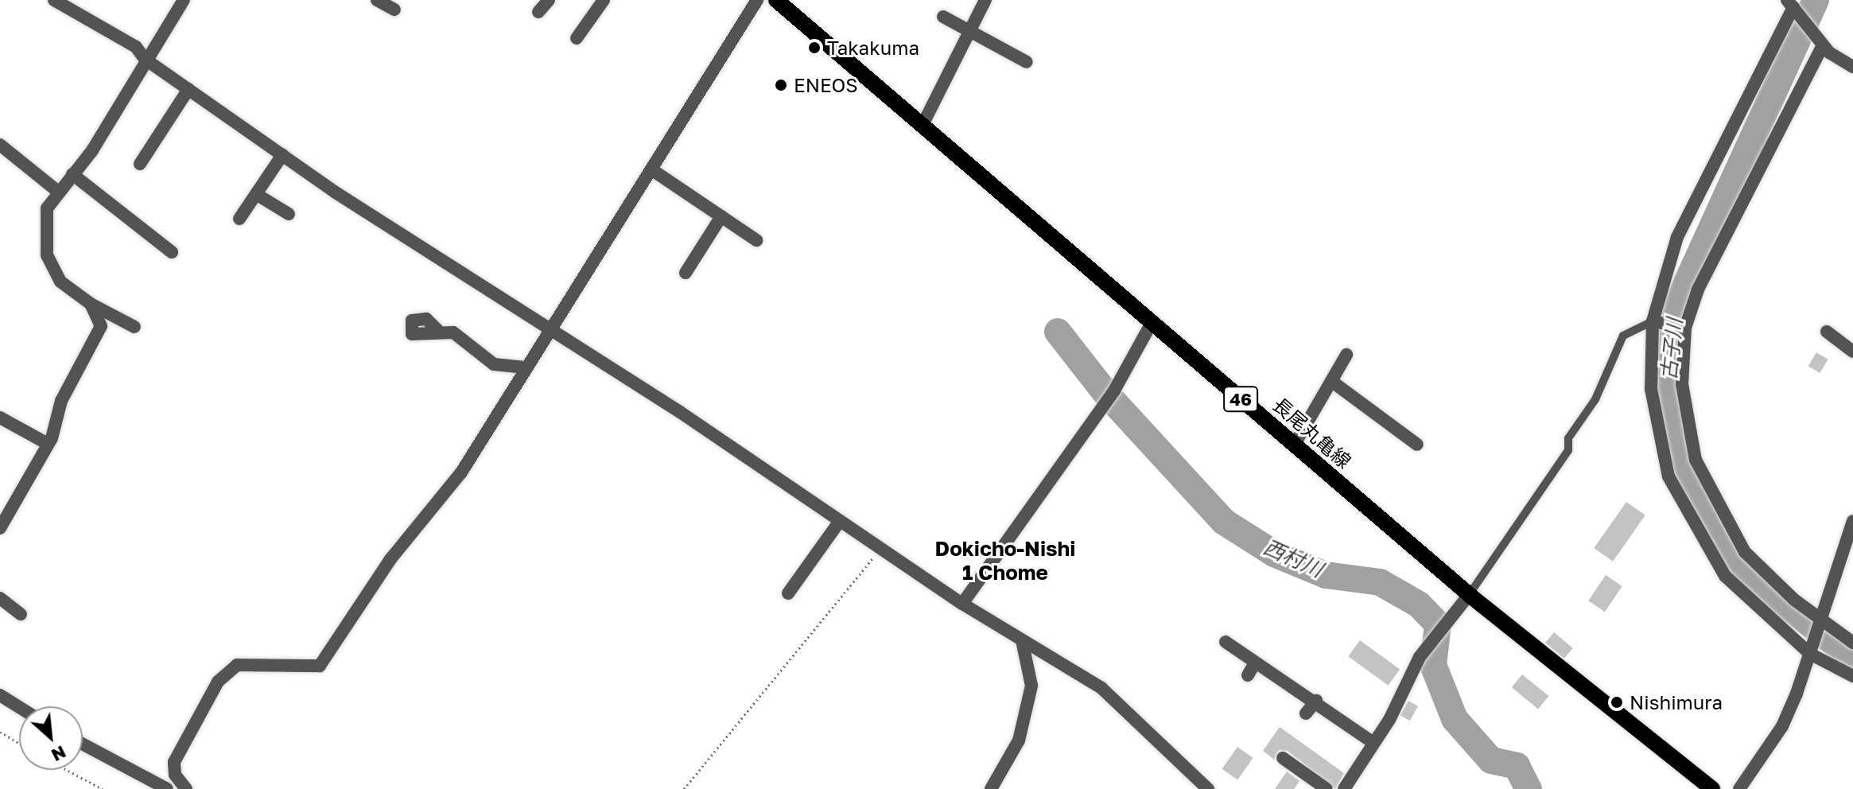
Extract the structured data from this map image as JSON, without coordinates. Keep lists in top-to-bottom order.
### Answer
{
  "streets": {
    "main road": ["46", "長尾丸亀線"]
  },
  "districts": ["Dokicho-Nishi 1 Chome"],
  "water": ["古子川", "西村川"],
  "places": ["Takakuma", "ENEOS", "Nishimura"],
  "north": "bottom right"
}
